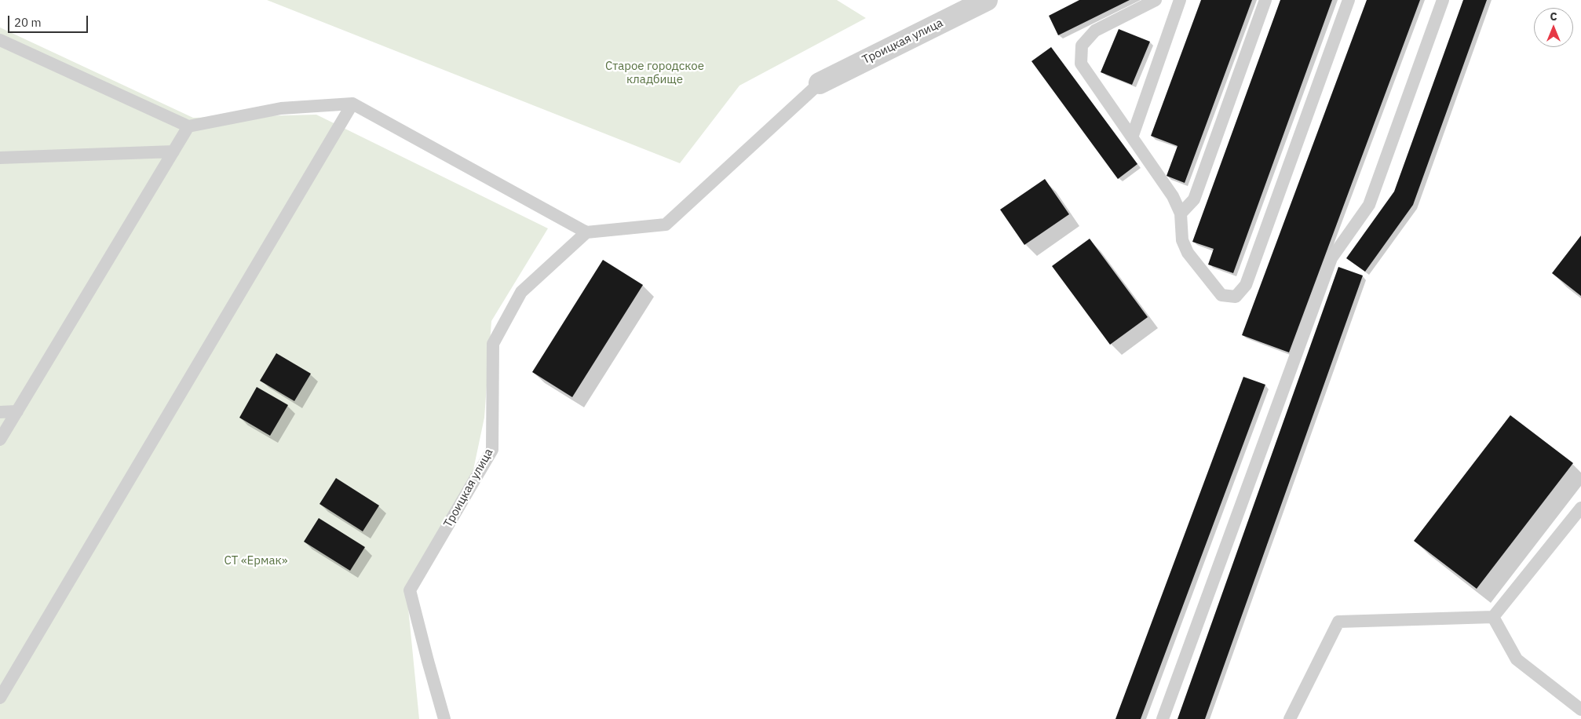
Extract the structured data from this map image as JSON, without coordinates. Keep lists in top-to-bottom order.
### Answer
{
  "streets": {
    "street": ["Троицкая улица"]
  },
  "parks": ["Старое городское кладбище", "СТ «Ермак»"],
  "scale_bar": "20 m",
  "north": "top"
}
